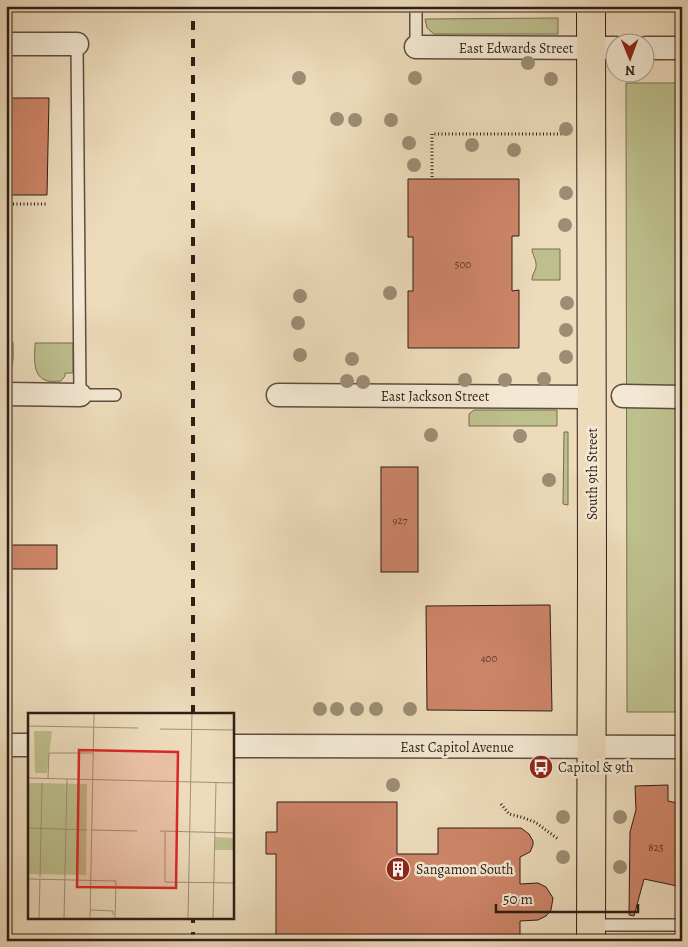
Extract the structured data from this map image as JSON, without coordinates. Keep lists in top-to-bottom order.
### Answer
{
  "streets": {
    "main road": ["South 9th Street"],
    "street": ["East Edwards Street", "East Jackson Street", "East Capitol Avenue"]
  },
  "crossings": [
    ["East Edwards Street", "South 9th Street"],
    ["East Jackson Street", "South 9th Street"],
    ["South 9th Street", "East Capitol Avenue"]
  ],
  "places": {
    "bus stop": ["Capitol & 9th"],
    "building": ["Sangamon South"]
  },
  "house_numbers": [
    "500",
    "927",
    "400",
    "825"
  ],
  "scale_bar": "50 m",
  "north": "bottom"
}
